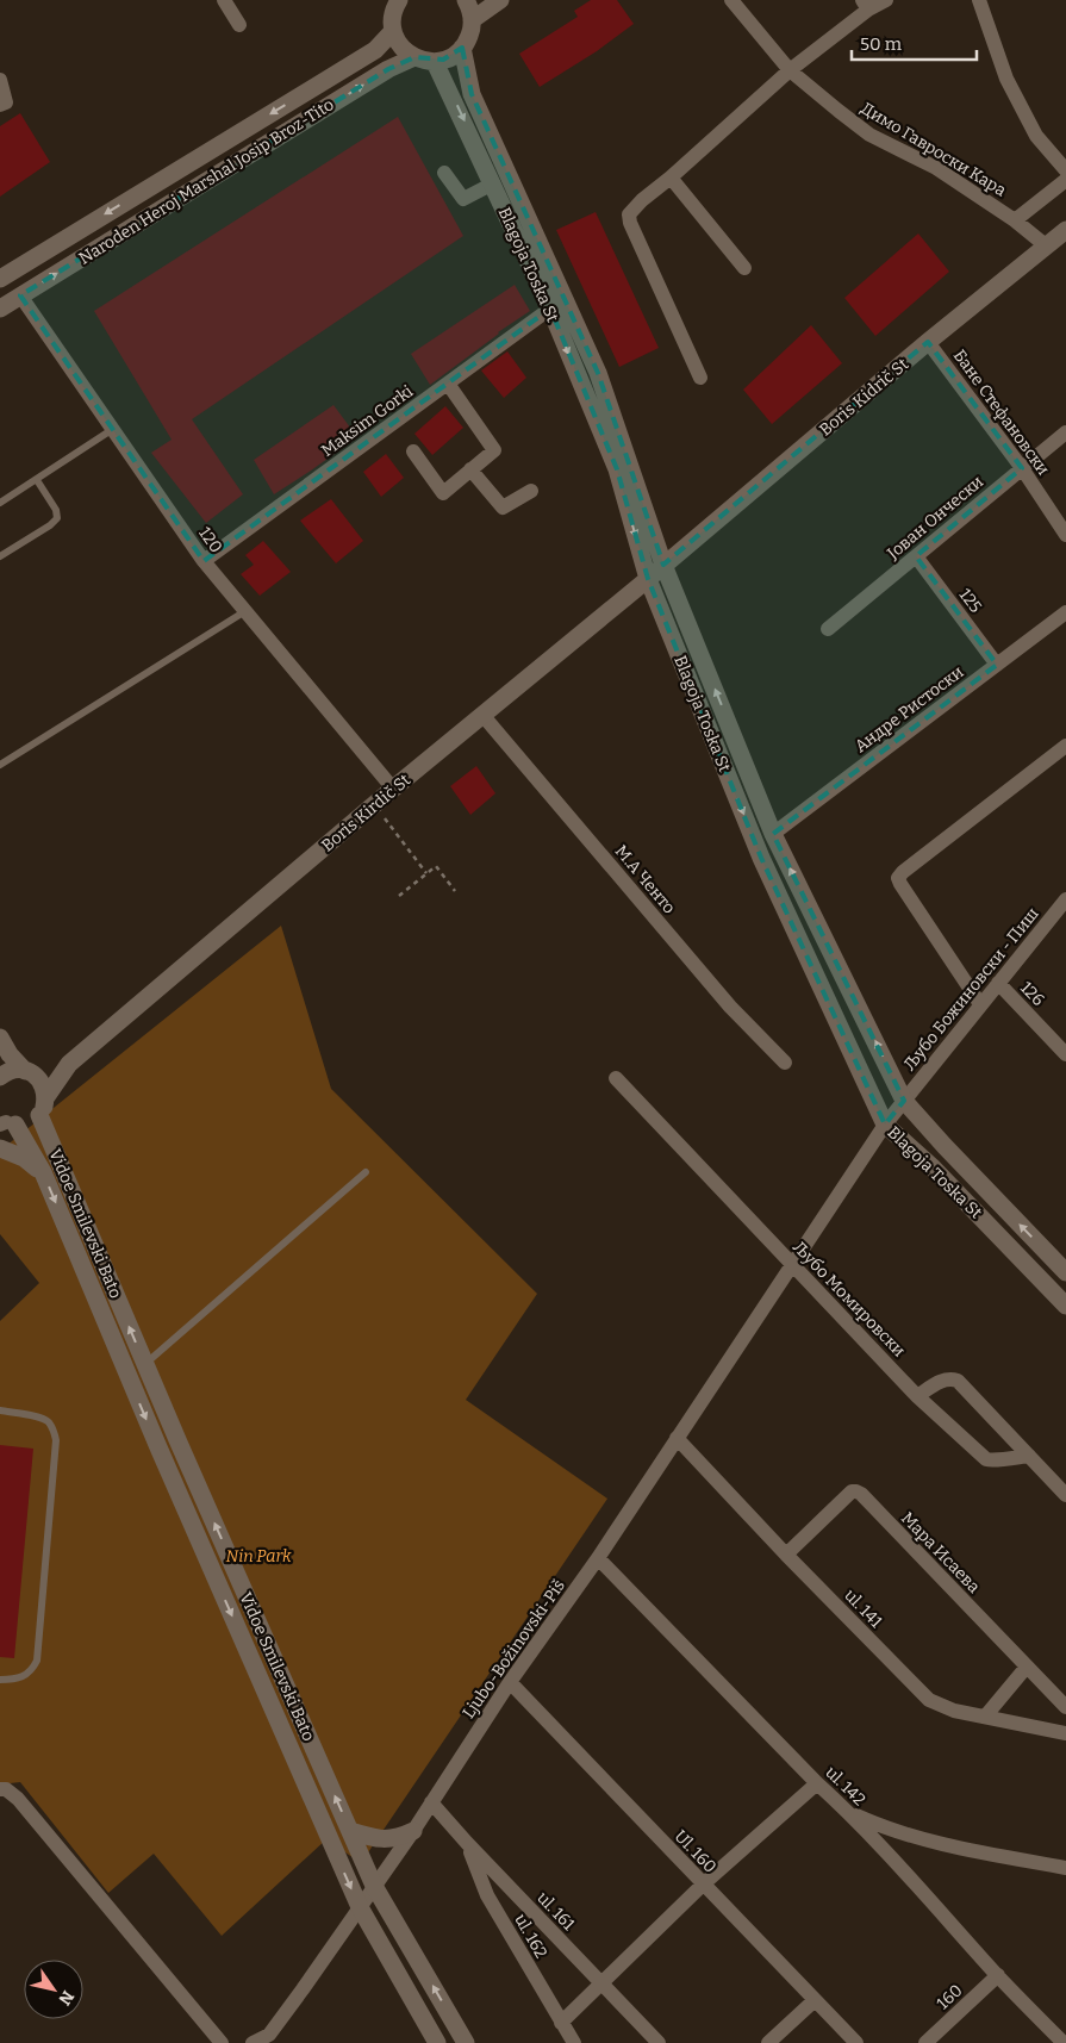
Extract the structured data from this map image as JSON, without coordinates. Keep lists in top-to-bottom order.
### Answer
{
  "streets": {
    "main road": [
      "Naroden Heroj Marshal Josip Broz-Tito",
      "Blagoja Toska St",
      "Boris Kidrič St",
      "Boris Kirdič St",
      "Vidoe Smilevski Bato"
    ],
    "street": [
      "Димо Гавроски Кара",
      "Бане Стефановски",
      "Maksim Gorki",
      "Јован Ончески",
      "120",
      "125",
      "Андре Ристоски",
      "М.А Ченто",
      "Љубо Божиновски - Пиш",
      "126",
      "Љубо Момировски",
      "Мара Исаева",
      "ul. 141",
      "Ljubo-Božinovski-Piš",
      "ul. 142",
      "Ul. 160",
      "ul. 161",
      "ul. 162",
      "160"
    ]
  },
  "crossings": [
    ["Димо Гавроски Кара", "Boris Kidrič St"],
    ["Naroden Heroj Marshal Josip Broz-Tito", "120"],
    ["Blagoja Toska St", "Boris Kidrič St"],
    ["Blagoja Toska St", "Maksim Gorki"],
    ["Blagoja Toska St", "Андре Ристоски"],
    ["Blagoja Toska St", "Boris Kirdič St"],
    ["Blagoja Toska St", "Љубо Божиновски - Пиш"],
    ["Blagoja Toska St", "Ljubo-Božinovski-Piš"],
    ["Boris Kidrič St", "Бане Стефановски"],
    ["Boris Kidrič St", "Boris Kirdič St"],
    ["Бане Стефановски", "Јован Ончески"],
    ["Maksim Gorki", "120"],
    ["Јован Ончески", "125"],
    ["120", "Boris Kirdič St"],
    ["125", "Андре Ристоски"],
    ["Boris Kirdič St", "М.А Ченто"],
    ["Boris Kirdič St", "Vidoe Smilevski Bato"],
    ["Љубо Божиновски - Пиш", "126"],
    ["Љубо Божиновски - Пиш", "Ljubo-Božinovski-Piš"],
    ["Vidoe Smilevski Bato", "Ljubo-Božinovski-Piš"],
    ["Љубо Момировски", "Ljubo-Božinovski-Piš"],
    ["Мара Исаева", "ul. 141"],
    ["ul. 141", "Ljubo-Božinovski-Piš"],
    ["Ljubo-Božinovski-Piš", "ul. 142"],
    ["Ljubo-Božinovski-Piš", "Ul. 160"],
    ["Ljubo-Božinovski-Piš", "ul. 161"],
    ["ul. 142", "160"],
    ["ul. 161", "ul. 162"]
  ],
  "parks": ["Nin Park"],
  "scale_bar": "50 m",
  "north": "bottom right"
}
